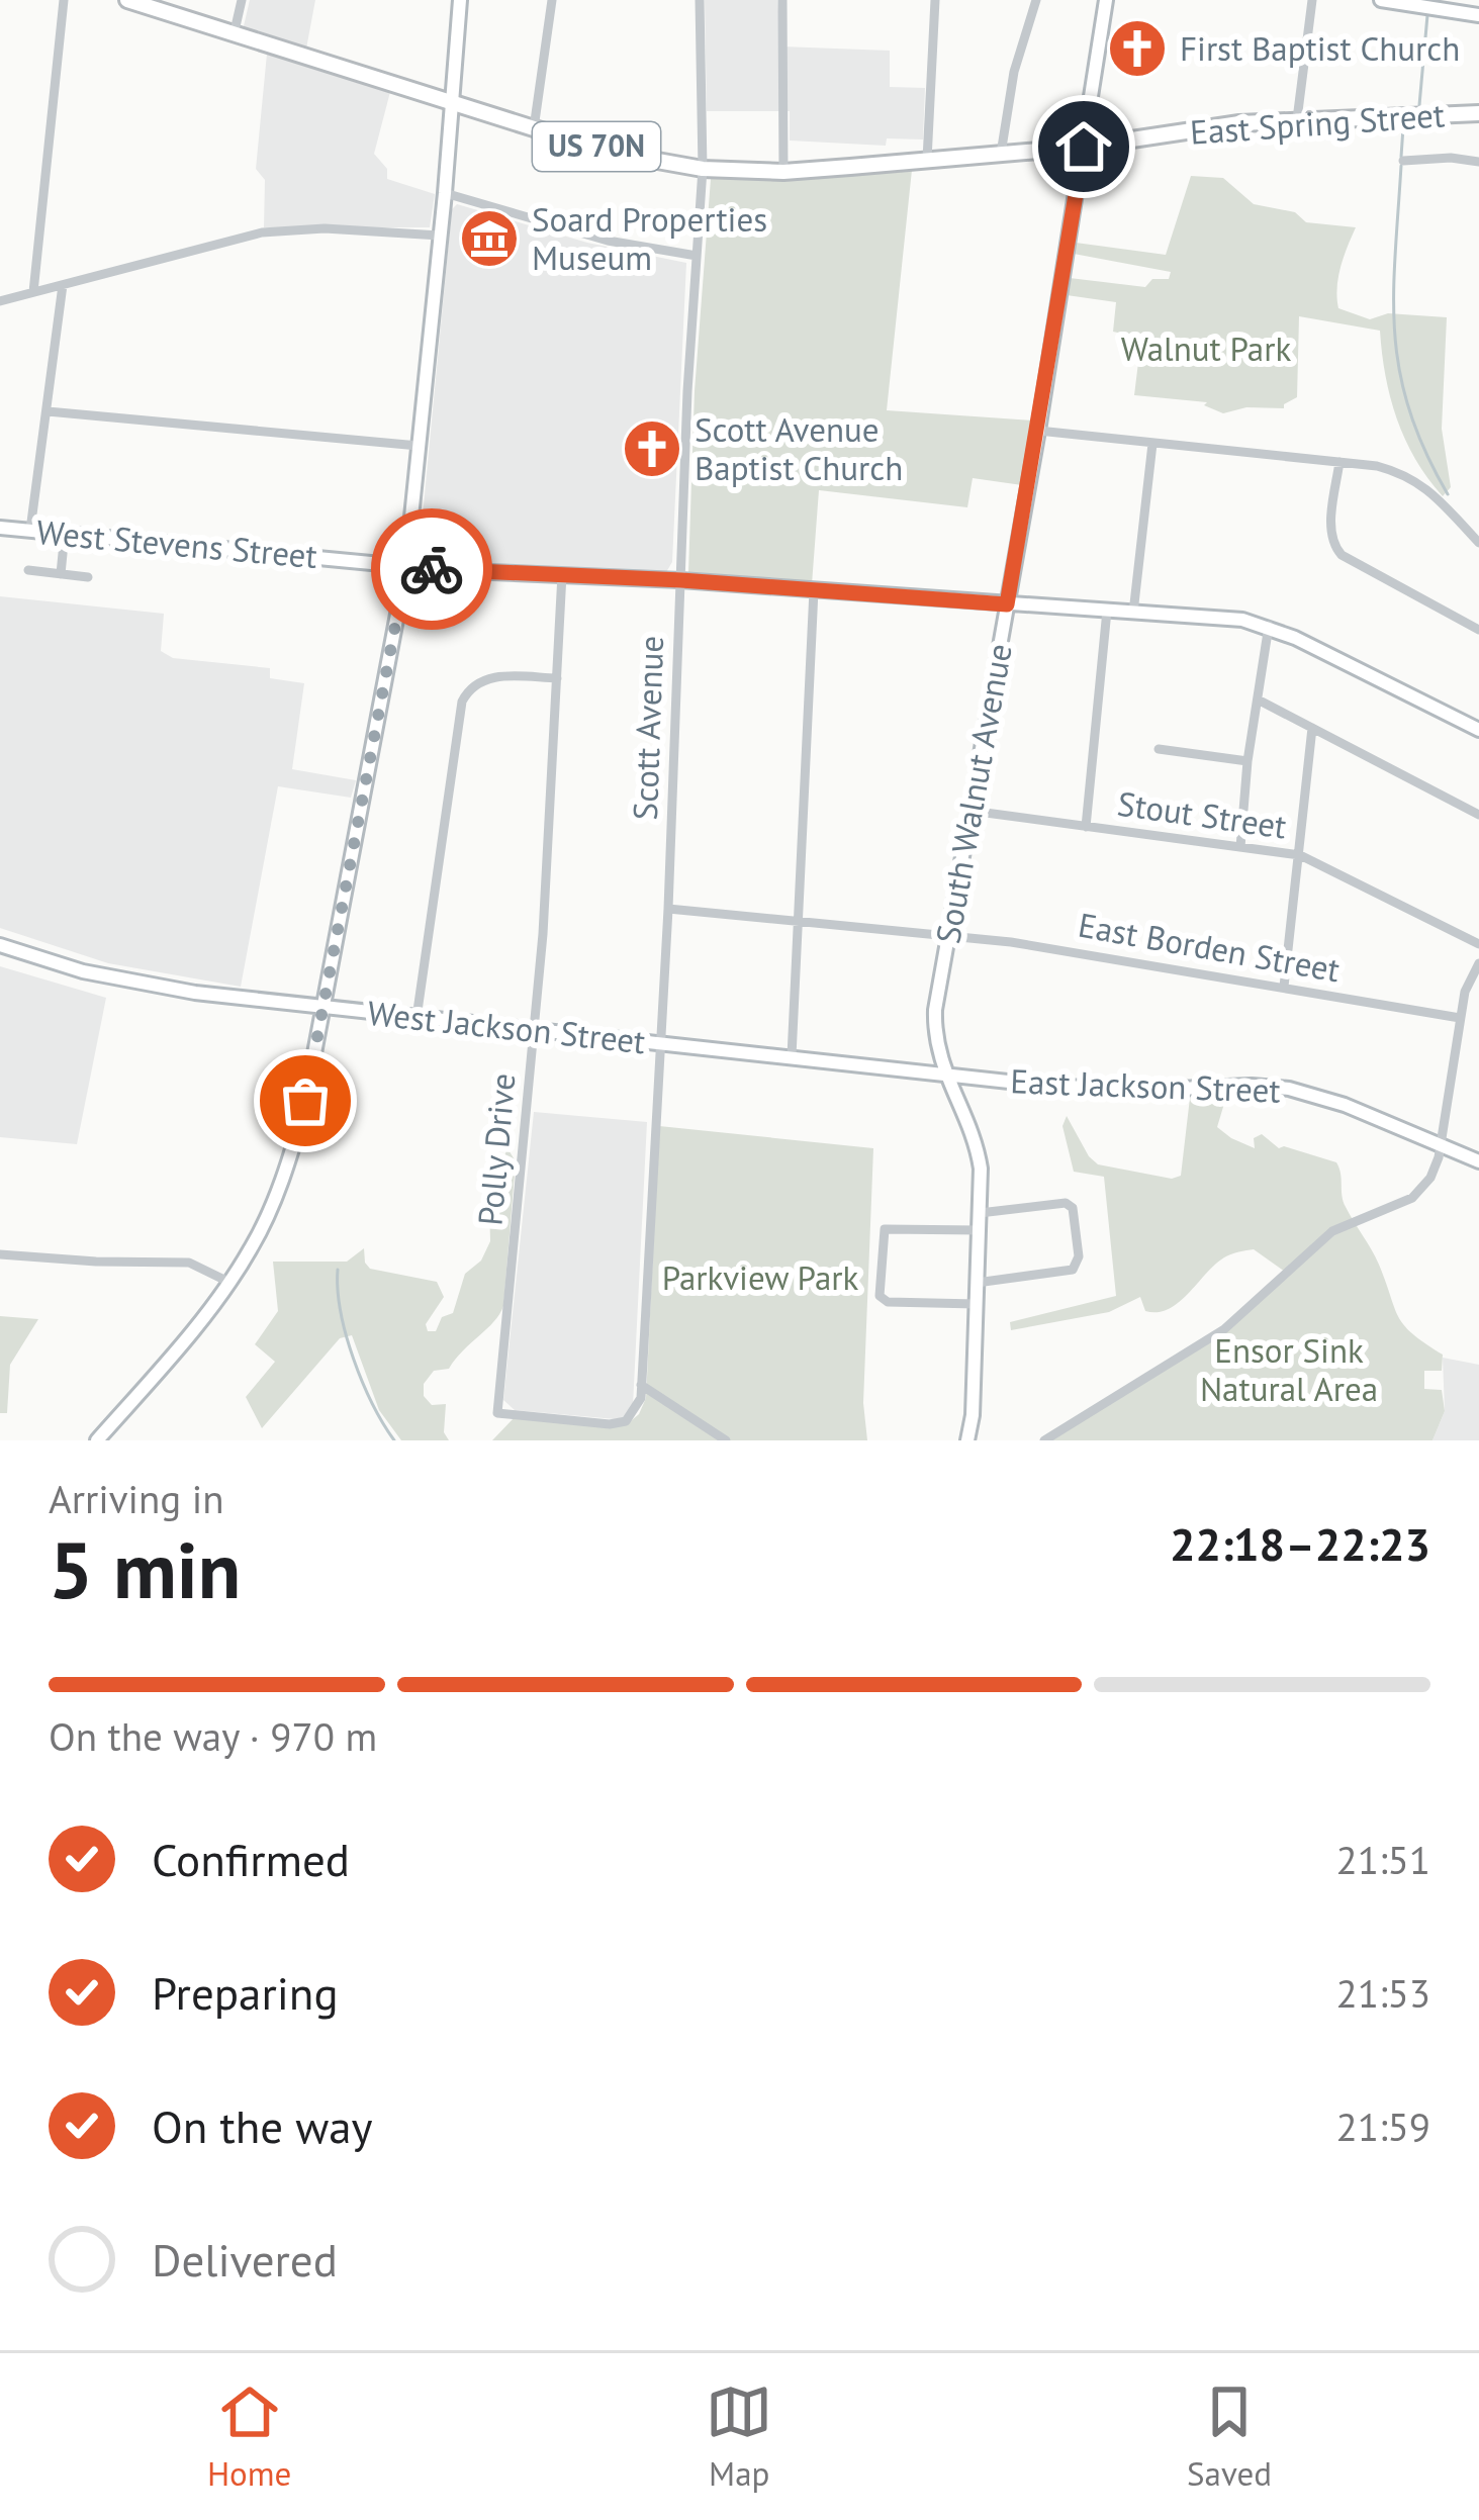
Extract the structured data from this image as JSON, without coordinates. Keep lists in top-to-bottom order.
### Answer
{
  "streets": {
    "main road": ["East Spring Street", "US 70N"],
    "street": [
      "West Stevens Street",
      "Scott Avenue",
      "South Walnut Avenue",
      "Stout Street",
      "East Borden Street",
      "West Jackson Street",
      "East Jackson Street",
      "Polly Drive"
    ]
  },
  "crossings": [
    ["East Spring Street", "US 70N"],
    ["East Spring Street", "South Walnut Avenue"],
    ["US 70N", "Scott Avenue"],
    ["US 70N", "South Walnut Avenue"],
    ["West Stevens Street", "Scott Avenue"],
    ["West Stevens Street", "South Walnut Avenue"],
    ["West Stevens Street", "Polly Drive"],
    ["Scott Avenue", "East Borden Street"],
    ["Scott Avenue", "West Jackson Street"],
    ["Scott Avenue", "Polly Drive"],
    ["South Walnut Avenue", "Stout Street"],
    ["South Walnut Avenue", "East Borden Street"],
    ["South Walnut Avenue", "West Jackson Street"],
    ["South Walnut Avenue", "East Jackson Street"],
    ["West Jackson Street", "East Jackson Street"],
    ["West Jackson Street", "Polly Drive"]
  ],
  "parks": ["Walnut Park", "Parkview Park", "Ensor Sink Natural Area"],
  "places": {
    "church": ["First Baptist Church", "Scott Avenue Baptist Church"],
    "museum": ["Soard Properties Museum"]
  },
  "page": {
    "heading": ["5 min", "Arriving in", "22:18–22:23"],
    "bar": "On the way · 970 m",
    "list": [
      ["Confirmed", "21:51"],
      ["Preparing", "21:53"],
      ["On the way", "21:59"],
      "Delivered"
    ],
    "tabs": ["Home", "Map", "Saved"]
  }
}
